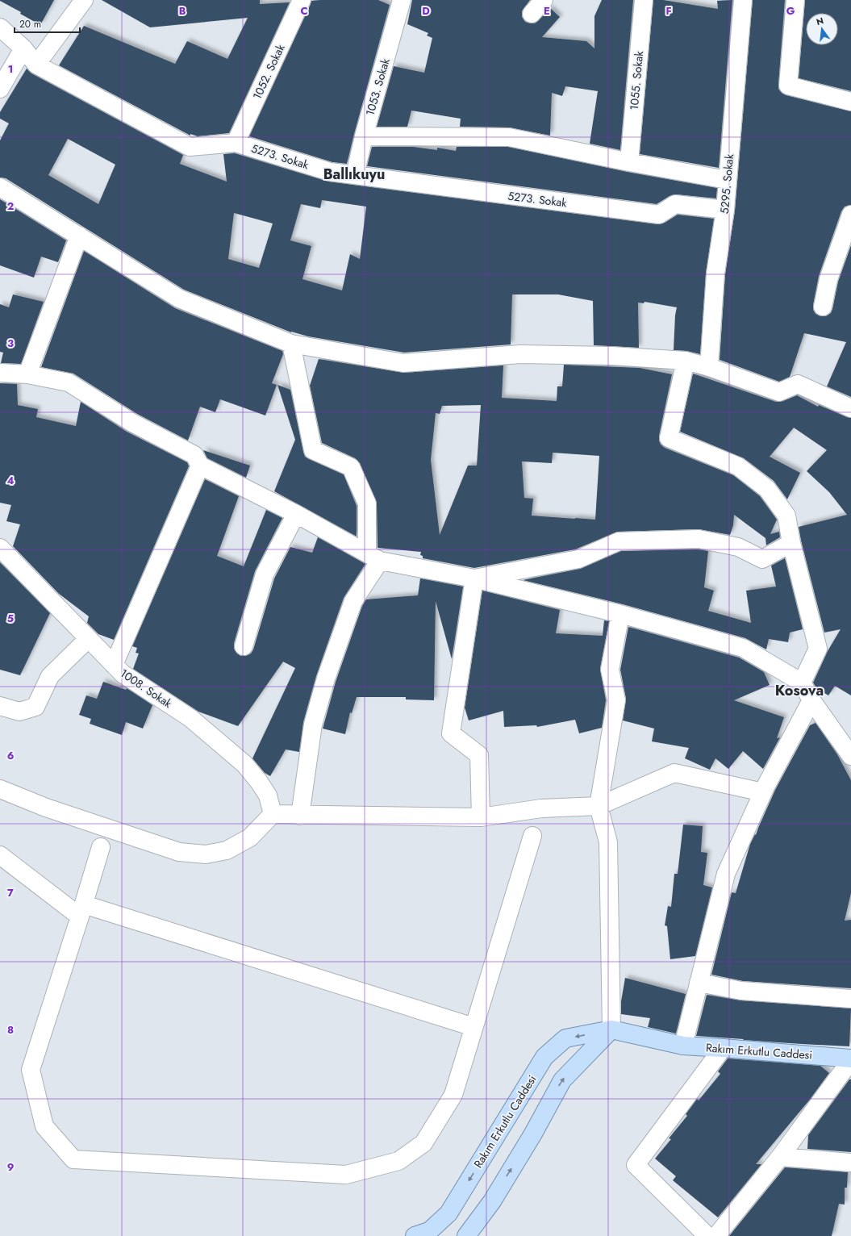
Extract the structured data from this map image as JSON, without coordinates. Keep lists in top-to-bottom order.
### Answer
{
  "streets": {
    "main road": ["Rakım Erkutlu Caddesi"],
    "street": [
      "1052. Sokak",
      "1055. Sokak",
      "1053. Sokak",
      "5273. Sokak",
      "5295. Sokak",
      "1008. Sokak"
    ]
  },
  "crossings": [
    ["1052. Sokak", "5273. Sokak"],
    ["1053. Sokak", "5273. Sokak"],
    ["5273. Sokak", "5295. Sokak"]
  ],
  "districts": ["Ballıkuyu", "Kosova"],
  "scale_bar": "20 m",
  "north": "top",
  "grid": {
    "columns": [
      "B",
      "C",
      "D",
      "E",
      "F",
      "G"
    ],
    "rows": [
      "1",
      "2",
      "3",
      "4",
      "5",
      "6",
      "7",
      "8",
      "9"
    ]
  }
}
